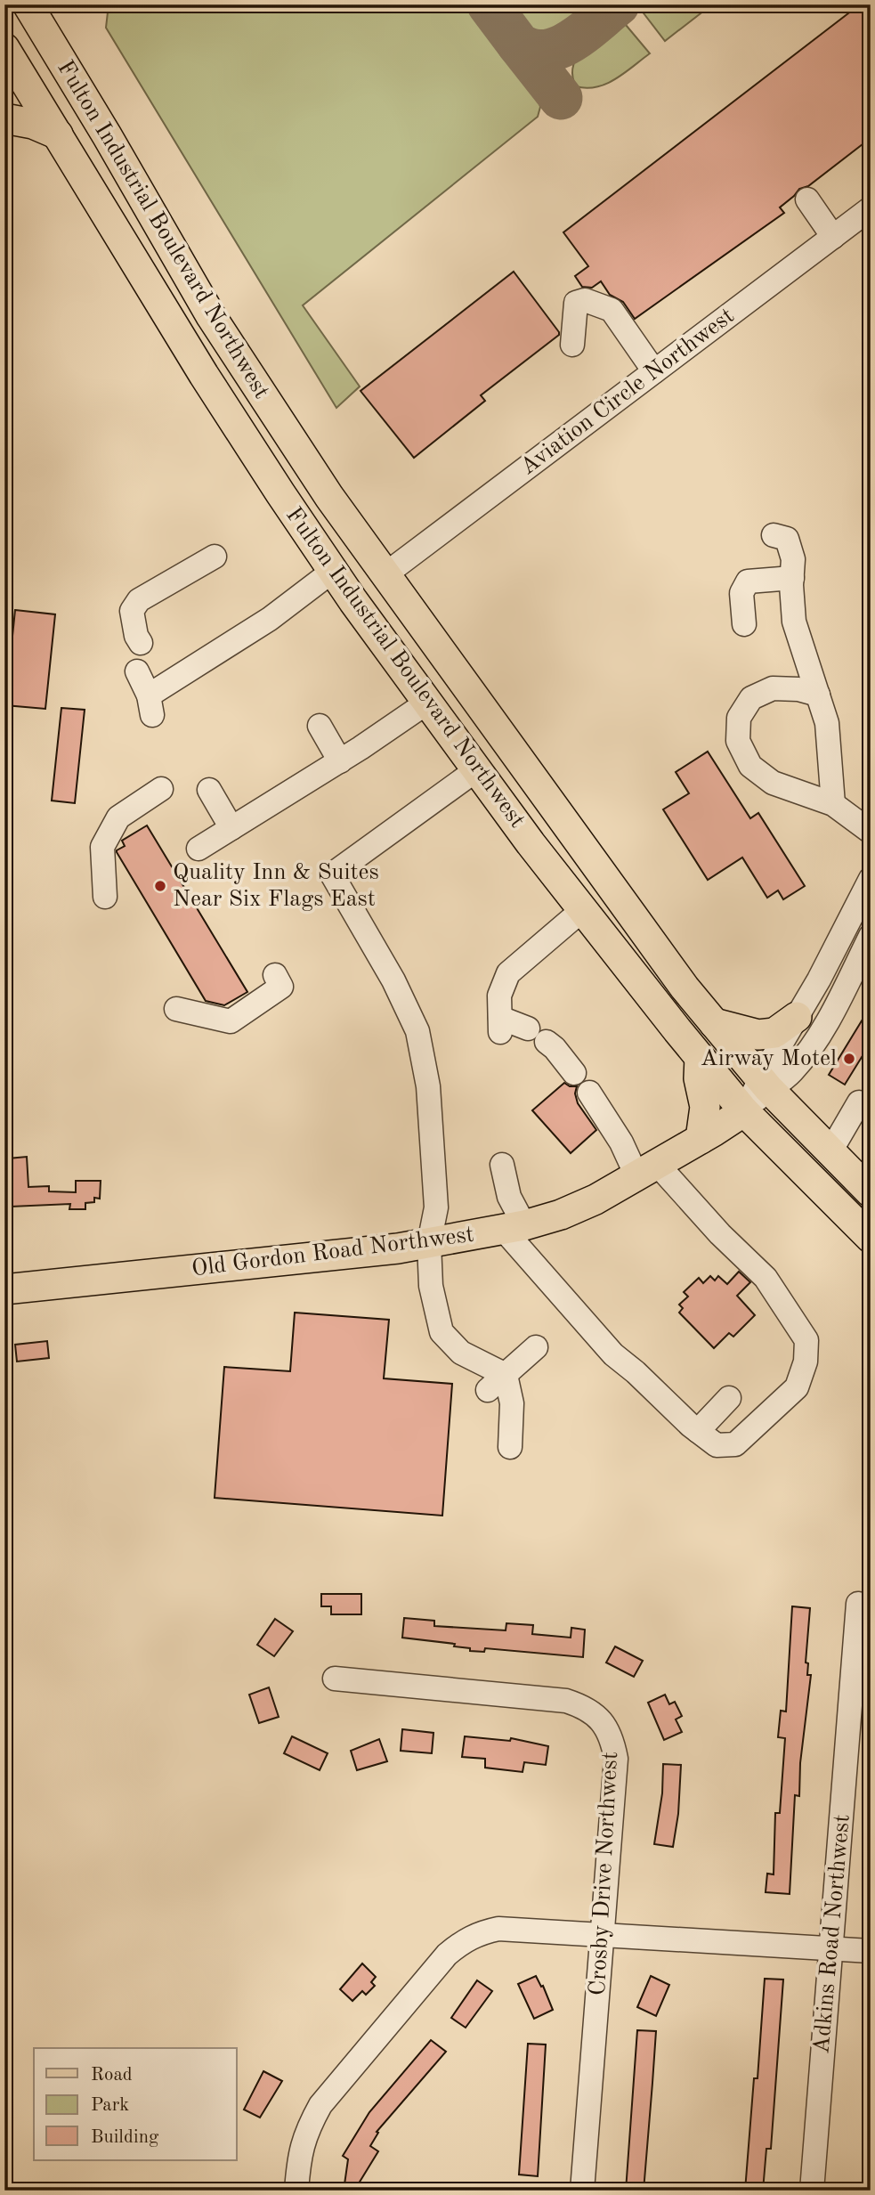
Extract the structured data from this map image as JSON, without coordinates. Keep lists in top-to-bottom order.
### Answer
{
  "streets": {
    "main road": ["Fulton Industrial Boulevard Northwest", "Old Gordon Road Northwest"],
    "street": ["Aviation Circle Northwest", "Crosby Drive Northwest", "Adkins Road Northwest"]
  },
  "crossings": [
    ["Fulton Industrial Boulevard Northwest", "Aviation Circle Northwest"],
    ["Fulton Industrial Boulevard Northwest", "Old Gordon Road Northwest"]
  ],
  "places": ["Quality Inn & Suites Near Six Flags East", "Airway Motel"],
  "legend": ["Road", "Park", "Building"]
}
